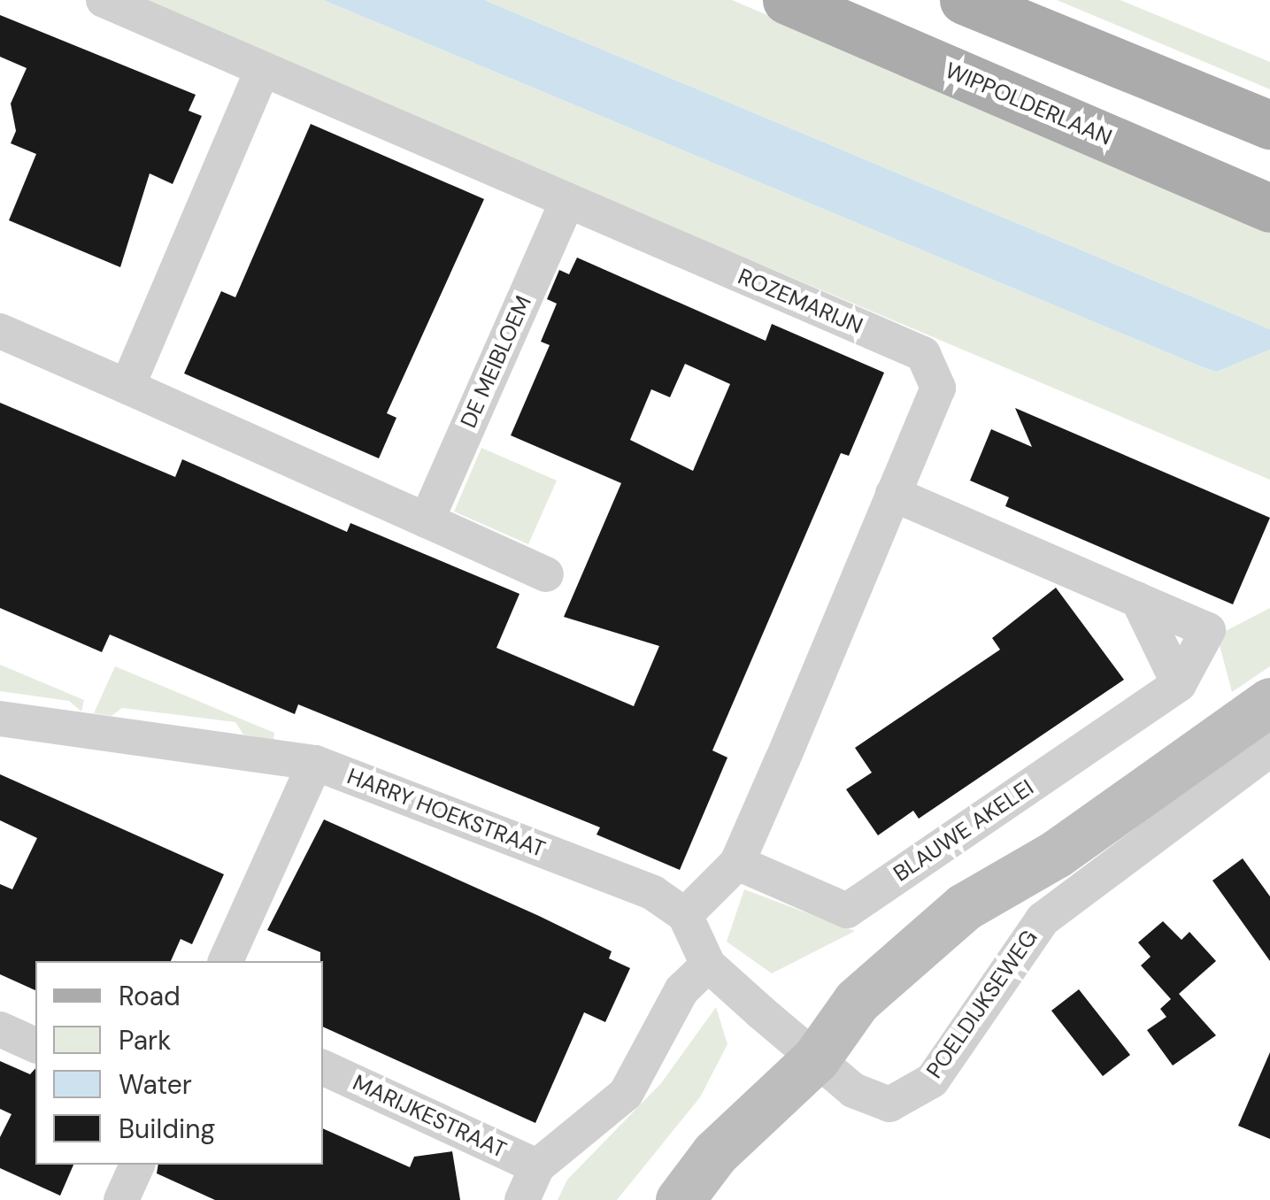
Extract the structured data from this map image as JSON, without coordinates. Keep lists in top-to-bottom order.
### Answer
{
  "streets": {
    "main road": ["WIPPOLDERLAAN"],
    "street": [
      "ROZEMARIJN",
      "DE MEIBLOEM",
      "HARRY HOEKSTRAAT",
      "BLAUWE AKELEI",
      "POELDIJKSEWEG",
      "MARIJKESTRAAT"
    ]
  },
  "crossings": [
    ["ROZEMARIJN", "DE MEIBLOEM"],
    ["ROZEMARIJN", "HARRY HOEKSTRAAT"],
    ["ROZEMARIJN", "BLAUWE AKELEI"]
  ],
  "legend": [
    "Road",
    "Park",
    "Water",
    "Building"
  ]
}
